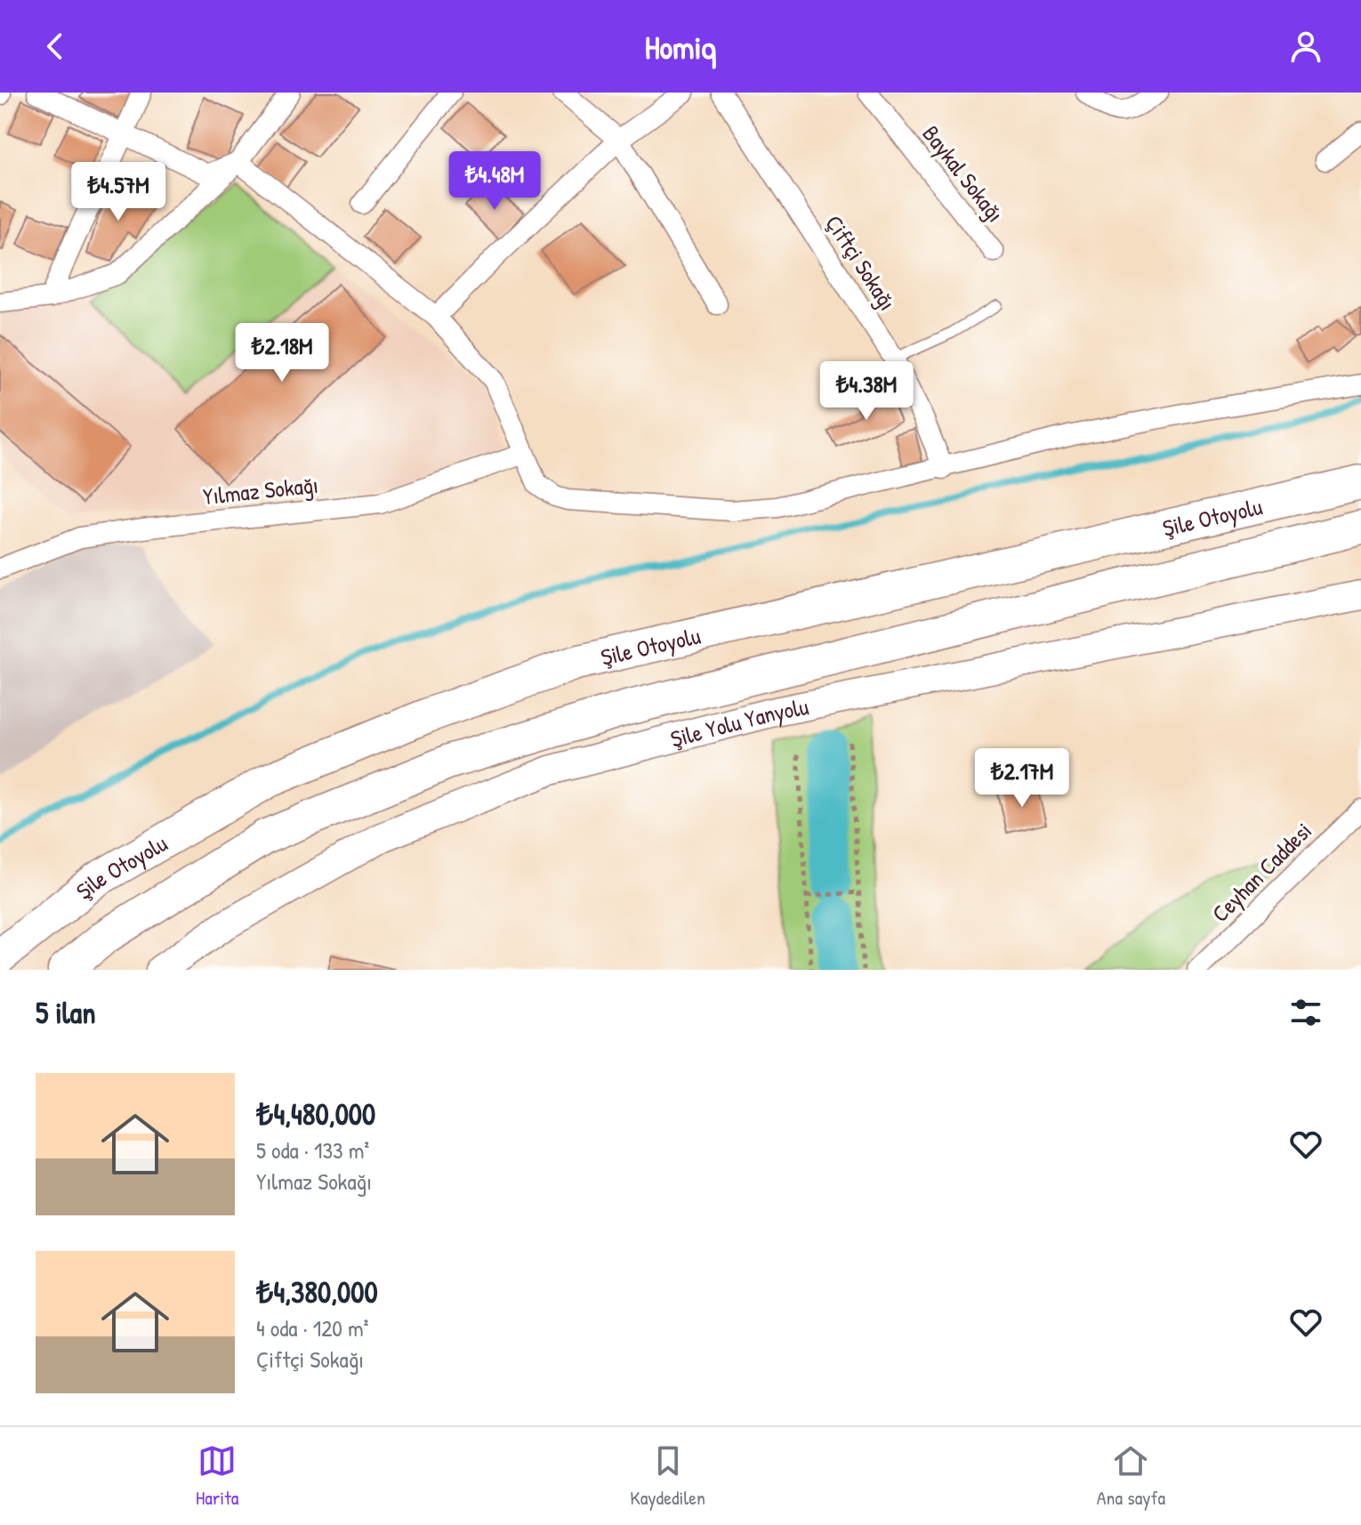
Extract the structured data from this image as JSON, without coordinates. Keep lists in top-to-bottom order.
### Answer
{
  "streets": {
    "highway": ["Şile Otoyolu"],
    "main road": ["Şile Yolu Yanyolu"],
    "street": [
      "Baykal Sokağı",
      "Çiftçi Sokağı",
      "Yılmaz Sokağı",
      "Ceyhan Caddesi"
    ]
  },
  "page": {
    "header": "Homiq",
    "price": [
      "₺4.48M",
      "₺4.57M",
      "₺2.18M",
      "₺4.38M",
      "₺2.17M"
    ],
    "heading": "5 ilan",
    "list": [
      {
        "name": "₺4,480,000",
        "note": "5 oda · 133 m² · Yılmaz Sokağı"
      },
      {
        "name": "₺4,380,000",
        "note": "4 oda · 120 m² · Çiftçi Sokağı"
      }
    ],
    "tabs": ["Harita", "Kaydedilen", "Ana sayfa"]
  }
}
